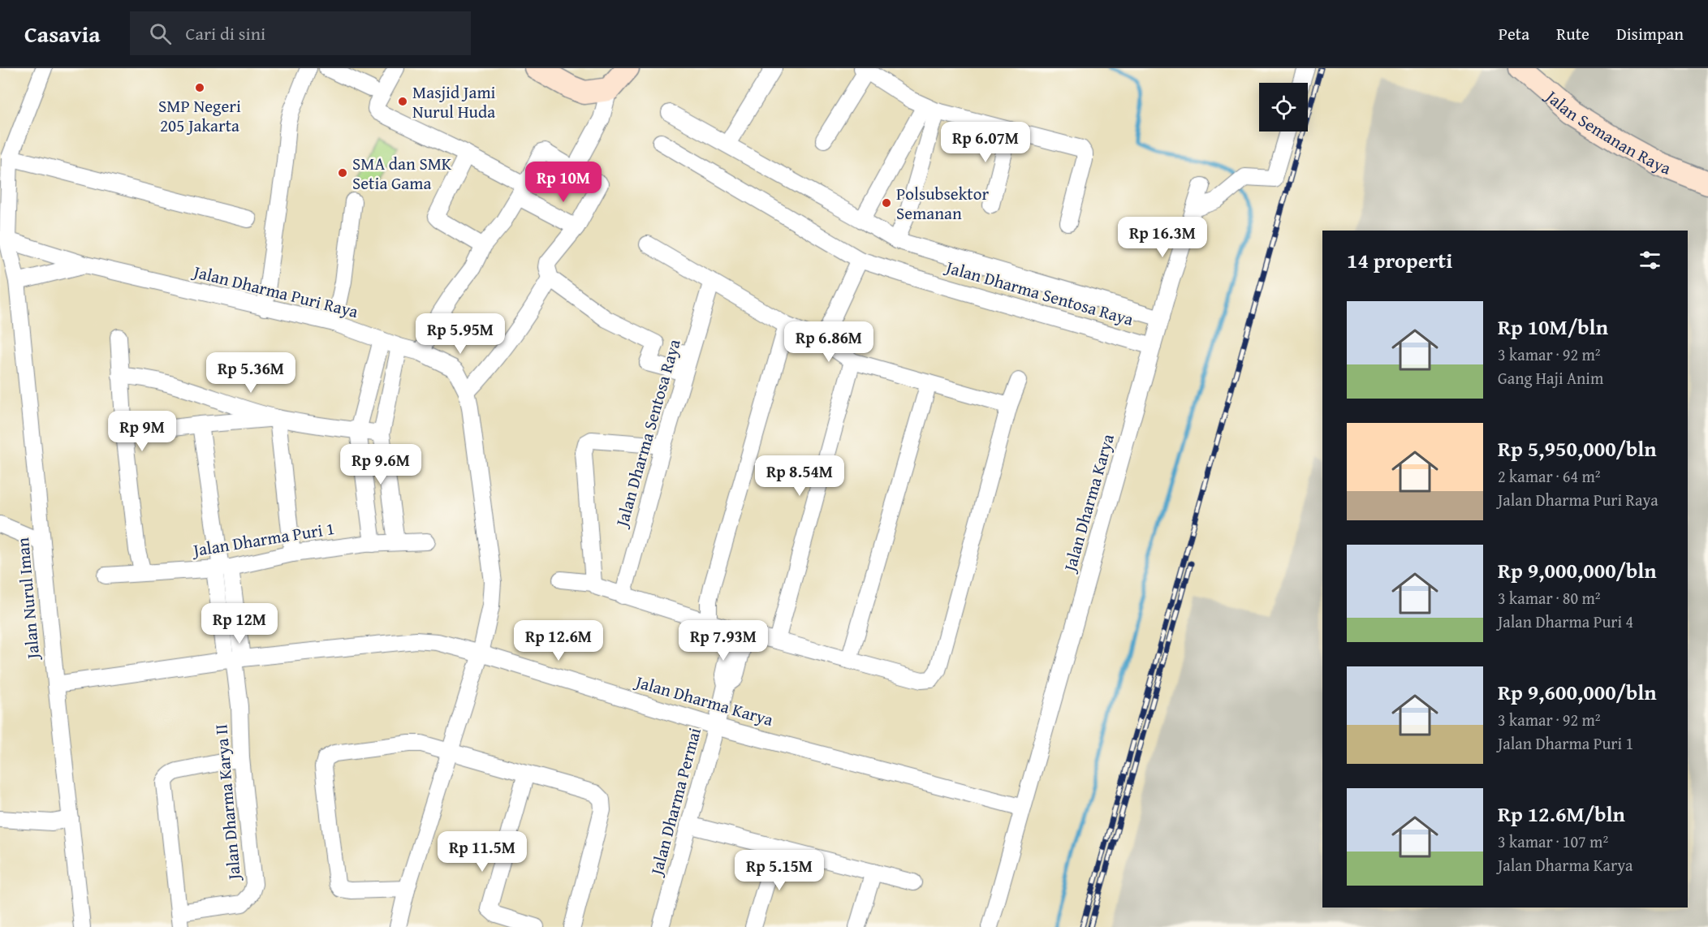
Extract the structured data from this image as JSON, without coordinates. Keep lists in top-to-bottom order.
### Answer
{
  "streets": {
    "street": [
      "Jalan Semanan Raya",
      "Jalan Dharma Puri Raya",
      "Jalan Dharma Sentosa Raya",
      "Jalan Dharma Karya",
      "Jalan Dharma Puri 1",
      "Jalan Nurul Iman",
      "Jalan Dharma Permai",
      "Jalan Dharma Karya II"
    ]
  },
  "crossings": [
    ["Jalan Dharma Puri Raya", "Jalan Dharma Karya"],
    ["Jalan Dharma Puri Raya", "Jalan Nurul Iman"],
    ["Jalan Dharma Sentosa Raya", "Jalan Dharma Karya"],
    ["Jalan Dharma Karya", "Jalan Nurul Iman"],
    ["Jalan Dharma Karya", "Jalan Dharma Permai"],
    ["Jalan Dharma Karya", "Jalan Dharma Karya II"],
    ["Jalan Dharma Puri 1", "Jalan Dharma Karya II"]
  ],
  "places": [
    "SMP Negeri 205 Jakarta",
    "Masjid Jami Nurul Huda",
    "SMA dan SMK Setia Gama",
    "Polsubsektor Semanan"
  ],
  "page": {
    "header": "Casavia",
    "search": "Cari di sini",
    "nav": ["Peta", "Rute", "Disimpan"],
    "price": [
      "Rp 6.07M",
      "Rp 10M",
      "Rp 16.3M",
      "Rp 5.95M",
      "Rp 6.86M",
      "Rp 5.36M",
      "Rp 9M",
      "Rp 9.6M",
      "Rp 8.54M",
      "Rp 12M",
      "Rp 12.6M",
      "Rp 7.93M",
      "Rp 11.5M",
      "Rp 5.15M"
    ],
    "heading": "14 properti",
    "list": [
      {
        "name": "Rp 10M/bln",
        "note": "3 kamar · 92 m² · Gang Haji Anim"
      },
      {
        "name": "Rp 5,950,000/bln",
        "note": "2 kamar · 64 m² · Jalan Dharma Puri Raya"
      },
      {
        "name": "Rp 9,000,000/bln",
        "note": "3 kamar · 80 m² · Jalan Dharma Puri 4"
      },
      {
        "name": "Rp 9,600,000/bln",
        "note": "3 kamar · 92 m² · Jalan Dharma Puri 1"
      },
      {
        "name": "Rp 12.6M/bln",
        "note": "3 kamar · 107 m² · Jalan Dharma Karya"
      }
    ]
  }
}
